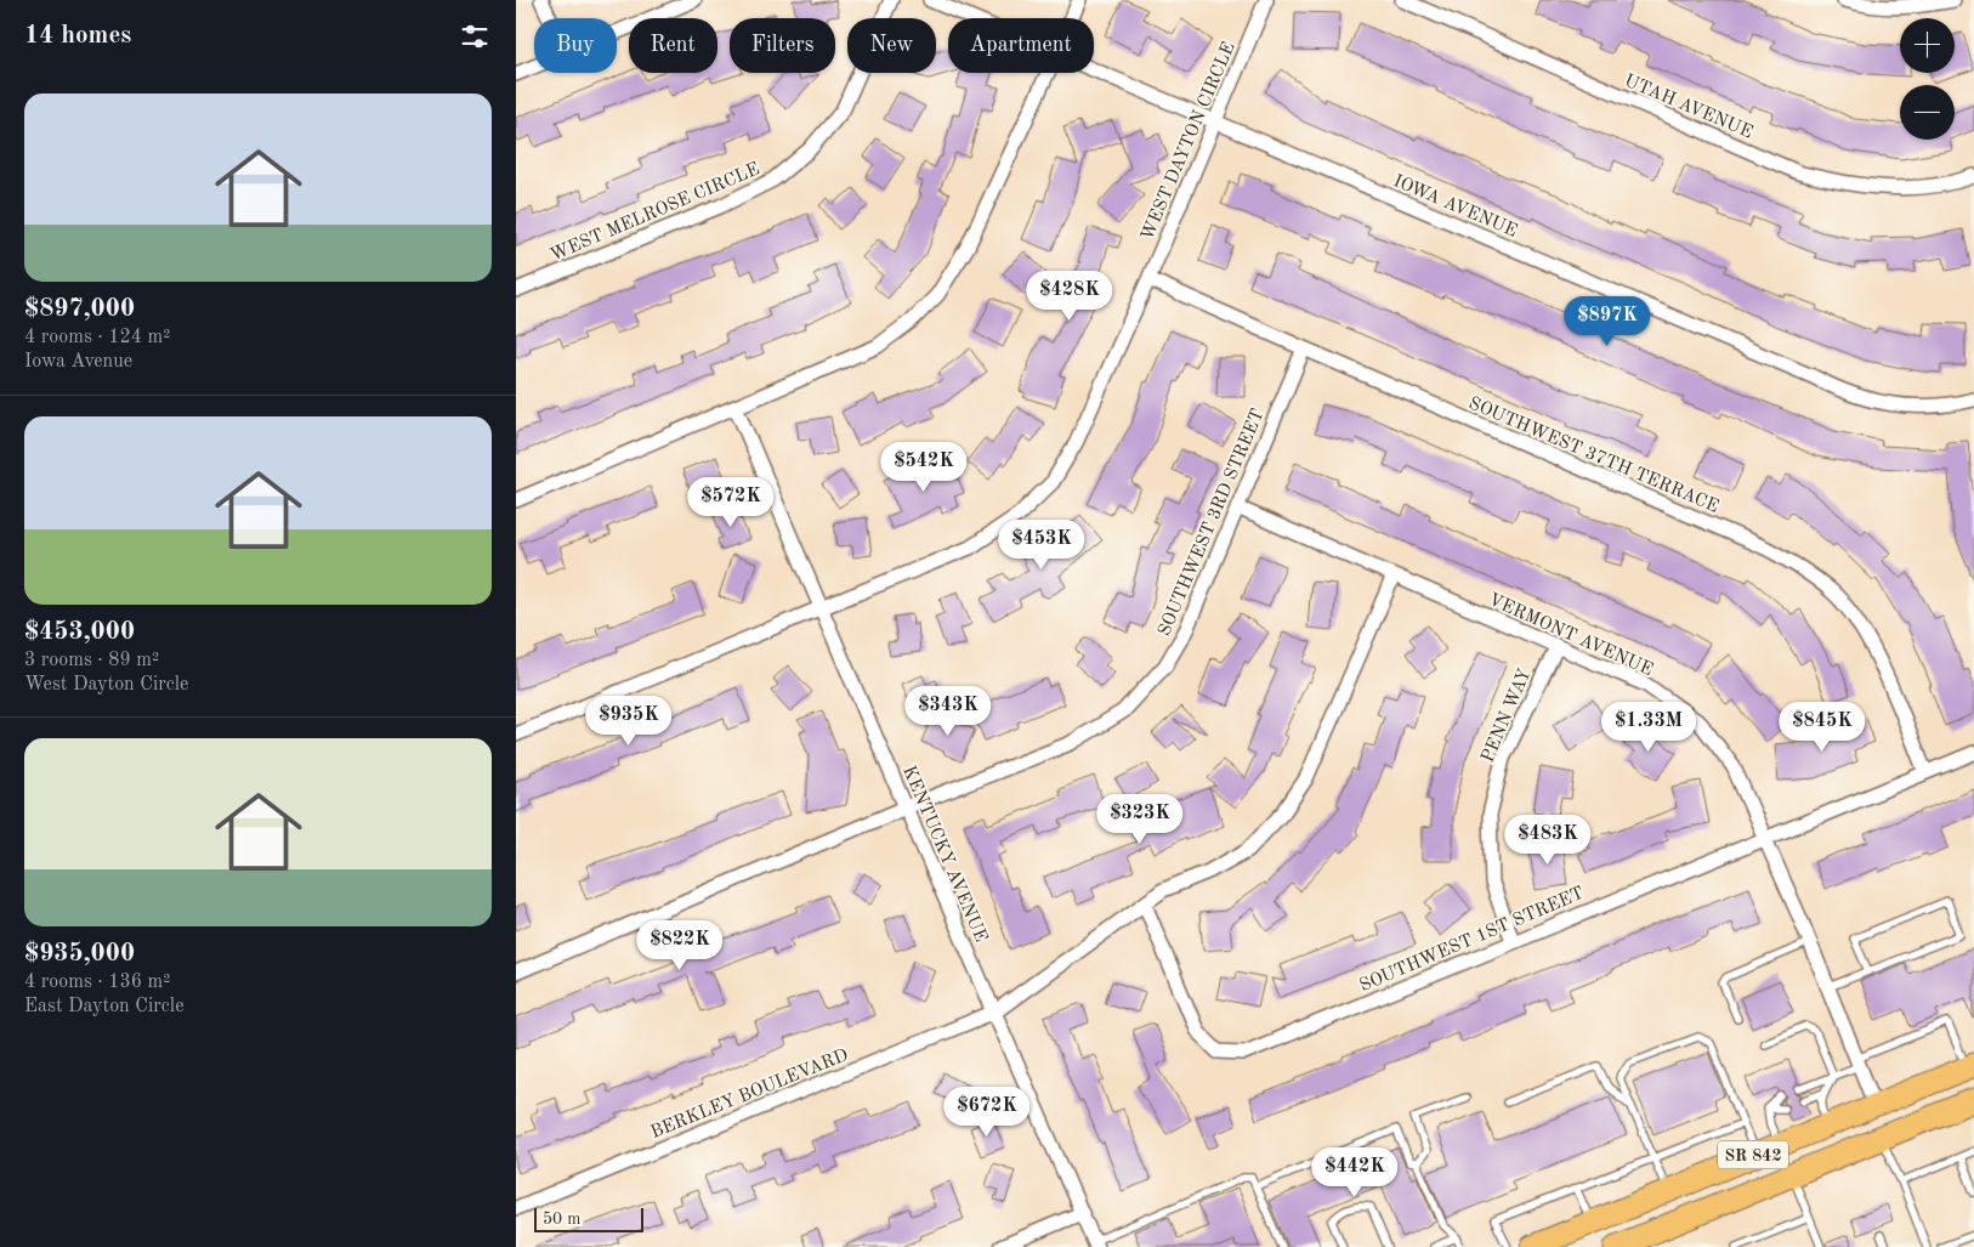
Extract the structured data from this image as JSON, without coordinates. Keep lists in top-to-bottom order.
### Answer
{
  "streets": {
    "main road": ["SR 842"],
    "street": [
      "UTAH AVENUE",
      "WEST DAYTON CIRCLE",
      "IOWA AVENUE",
      "WEST MELROSE CIRCLE",
      "SOUTHWEST 37TH TERRACE",
      "SOUTHWEST 3RD STREET",
      "VERMONT AVENUE",
      "PENN WAY",
      "KENTUCKY AVENUE",
      "SOUTHWEST 1ST STREET",
      "BERKLEY BOULEVARD"
    ]
  },
  "crossings": [
    ["WEST DAYTON CIRCLE", "IOWA AVENUE"],
    ["WEST DAYTON CIRCLE", "SOUTHWEST 37TH TERRACE"],
    ["WEST DAYTON CIRCLE", "KENTUCKY AVENUE"],
    ["SOUTHWEST 37TH TERRACE", "SOUTHWEST 3RD STREET"],
    ["SOUTHWEST 37TH TERRACE", "SOUTHWEST 1ST STREET"],
    ["SOUTHWEST 3RD STREET", "VERMONT AVENUE"],
    ["SOUTHWEST 3RD STREET", "KENTUCKY AVENUE"],
    ["VERMONT AVENUE", "PENN WAY"],
    ["VERMONT AVENUE", "SOUTHWEST 1ST STREET"],
    ["VERMONT AVENUE", "BERKLEY BOULEVARD"],
    ["VERMONT AVENUE", "SR 842"],
    ["PENN WAY", "SOUTHWEST 1ST STREET"],
    ["KENTUCKY AVENUE", "BERKLEY BOULEVARD"],
    ["SOUTHWEST 1ST STREET", "BERKLEY BOULEVARD"]
  ],
  "scale_bar": "50 m",
  "page": {
    "heading": "14 homes",
    "map_buttons": ["+", "−"],
    "chip": [
      "Buy",
      "Rent",
      "Filters",
      "New",
      "Apartment"
    ],
    "list": [
      {
        "name": "$897,000",
        "note": "4 rooms · 124 m² · Iowa Avenue"
      },
      {
        "name": "$453,000",
        "note": "3 rooms · 89 m² · West Dayton Circle"
      },
      {
        "name": "$935,000",
        "note": "4 rooms · 136 m² · East Dayton Circle"
      }
    ],
    "price": [
      "$428K",
      "$897K",
      "$542K",
      "$572K",
      "$453K",
      "$343K",
      "$935K",
      "$1.33M",
      "$845K",
      "$323K",
      "$483K",
      "$822K",
      "$672K",
      "$442K"
    ],
    "scale": "50 m"
  }
}
